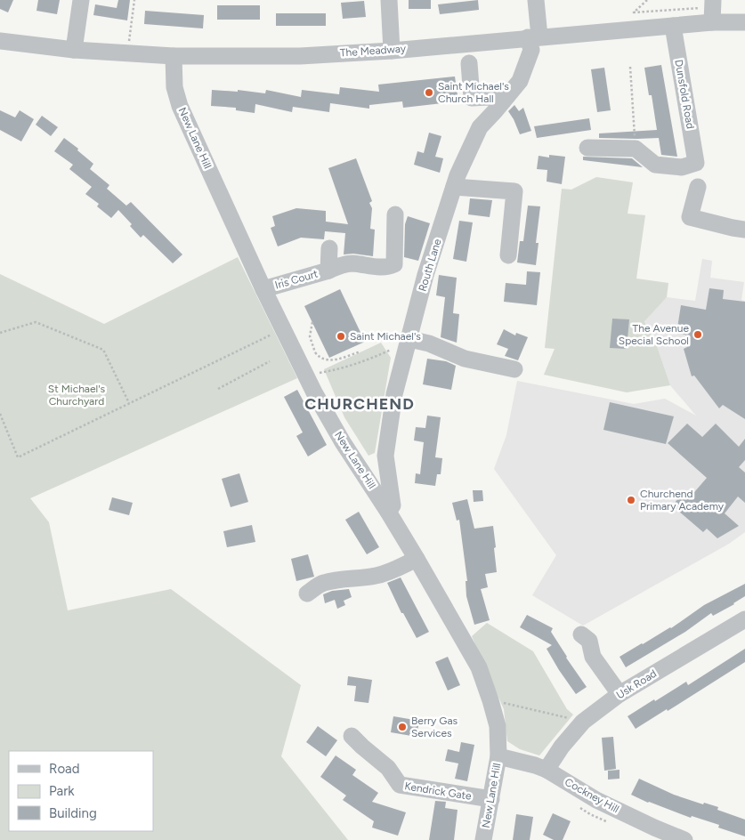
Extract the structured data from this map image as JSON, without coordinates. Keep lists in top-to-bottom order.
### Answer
{
  "streets": {
    "street": [
      "The Meadway",
      "Dunsfold Road",
      "New Lane Hill",
      "Routh Lane",
      "Iris Court",
      "Usk Road",
      "Kendrick Gate",
      "Cockney Hill"
    ]
  },
  "crossings": [
    ["The Meadway", "Dunsfold Road"],
    ["The Meadway", "New Lane Hill"],
    ["The Meadway", "Routh Lane"],
    ["New Lane Hill", "Routh Lane"],
    ["New Lane Hill", "Iris Court"],
    ["New Lane Hill", "Kendrick Gate"],
    ["New Lane Hill", "Cockney Hill"],
    ["Usk Road", "Cockney Hill"]
  ],
  "districts": ["CHURCHEND"],
  "parks": ["St Michael's Churchyard"],
  "places": [
    "Saint Michael's Church Hall",
    "The Avenue Special School",
    "Saint Michael's",
    "Churchend Primary Academy",
    "Berry Gas Services"
  ],
  "legend": ["Road", "Park", "Building"]
}
